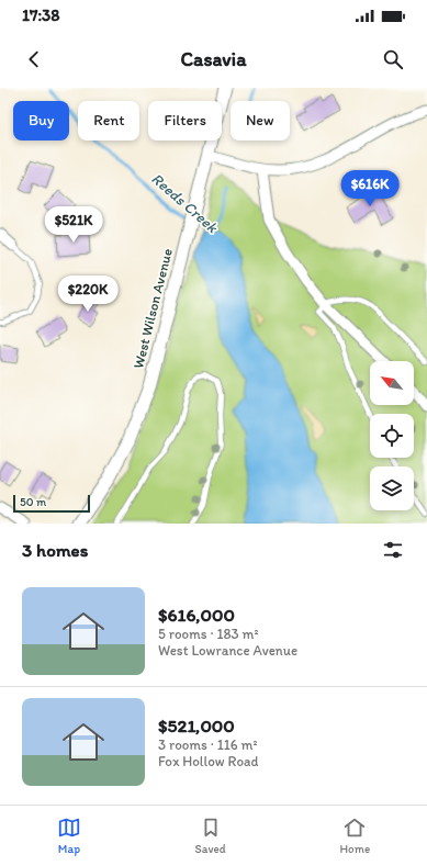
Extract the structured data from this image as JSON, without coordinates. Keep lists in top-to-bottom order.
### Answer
{
  "streets": {
    "street": ["West Wilson Avenue"]
  },
  "water": ["Reeds Creek"],
  "scale_bar": "50 m",
  "north": "top left",
  "page": {
    "status": "17:38",
    "header": "Casavia",
    "chip": [
      "Buy",
      "Rent",
      "Filters",
      "New"
    ],
    "price": ["$616K", "$521K", "$220K"],
    "scale": "50 m",
    "heading": "3 homes",
    "list": [
      {
        "name": "$616,000",
        "note": "5 rooms · 183 m² · West Lowrance Avenue"
      },
      {
        "name": "$521,000",
        "note": "3 rooms · 116 m² · Fox Hollow Road"
      }
    ],
    "tabs": ["Map", "Saved", "Home"]
  }
}
